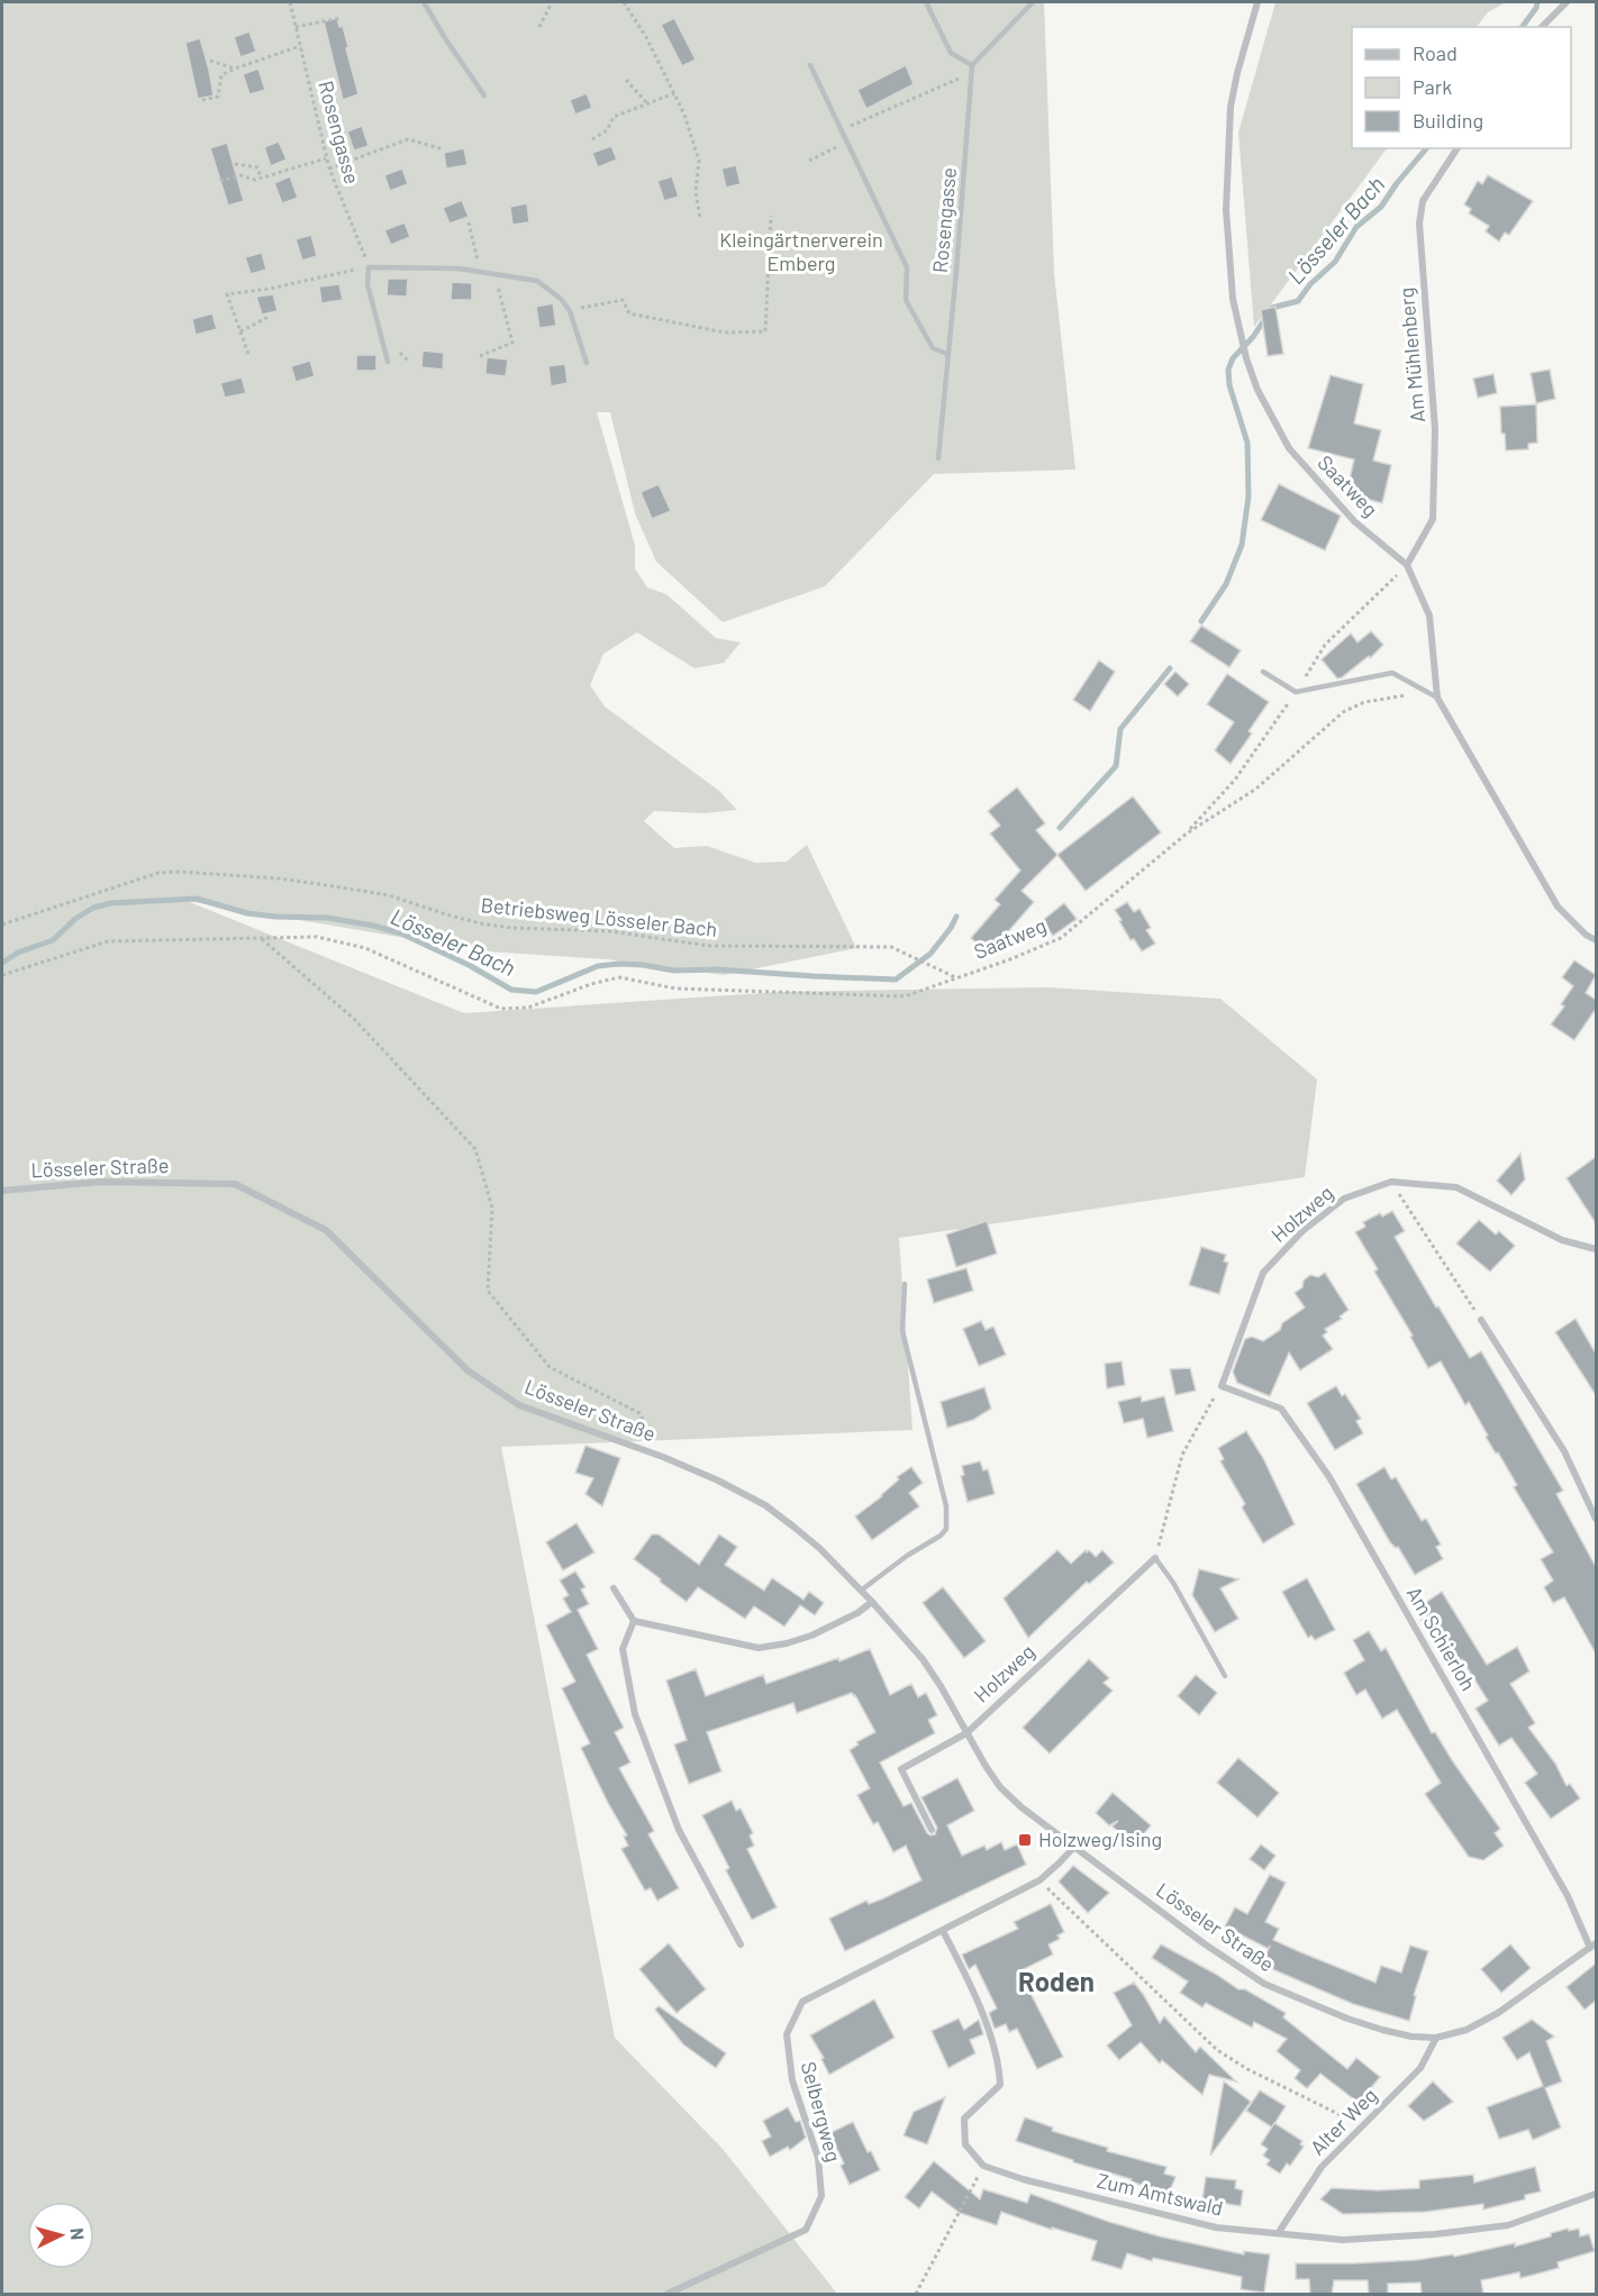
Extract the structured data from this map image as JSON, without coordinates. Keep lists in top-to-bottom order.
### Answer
{
  "streets": {
    "street": [
      "Am Mühlenberg",
      "Saatweg",
      "Lösseler Straße",
      "Holzweg",
      "Am Schierloh",
      "Selbergweg",
      "Alter Weg",
      "Zum Amtswald"
    ],
    "lane": ["Rosengasse"],
    "path": ["Betriebsweg Lösseler Bach"]
  },
  "crossings": [
    ["Am Mühlenberg", "Saatweg"],
    ["Saatweg", "Betriebsweg Lösseler Bach"],
    ["Lösseler Straße", "Holzweg"],
    ["Lösseler Straße", "Am Schierloh"],
    ["Lösseler Straße", "Selbergweg"],
    ["Lösseler Straße", "Alter Weg"],
    ["Holzweg", "Am Schierloh"],
    ["Alter Weg", "Zum Amtswald"]
  ],
  "districts": ["Roden"],
  "water": ["Lösseler Bach"],
  "parks": ["Kleingärtnerverein Emberg"],
  "places": {
    "transit": ["Holzweg/Ising"]
  },
  "legend": ["Road", "Park", "Building"],
  "north": "right"
}
